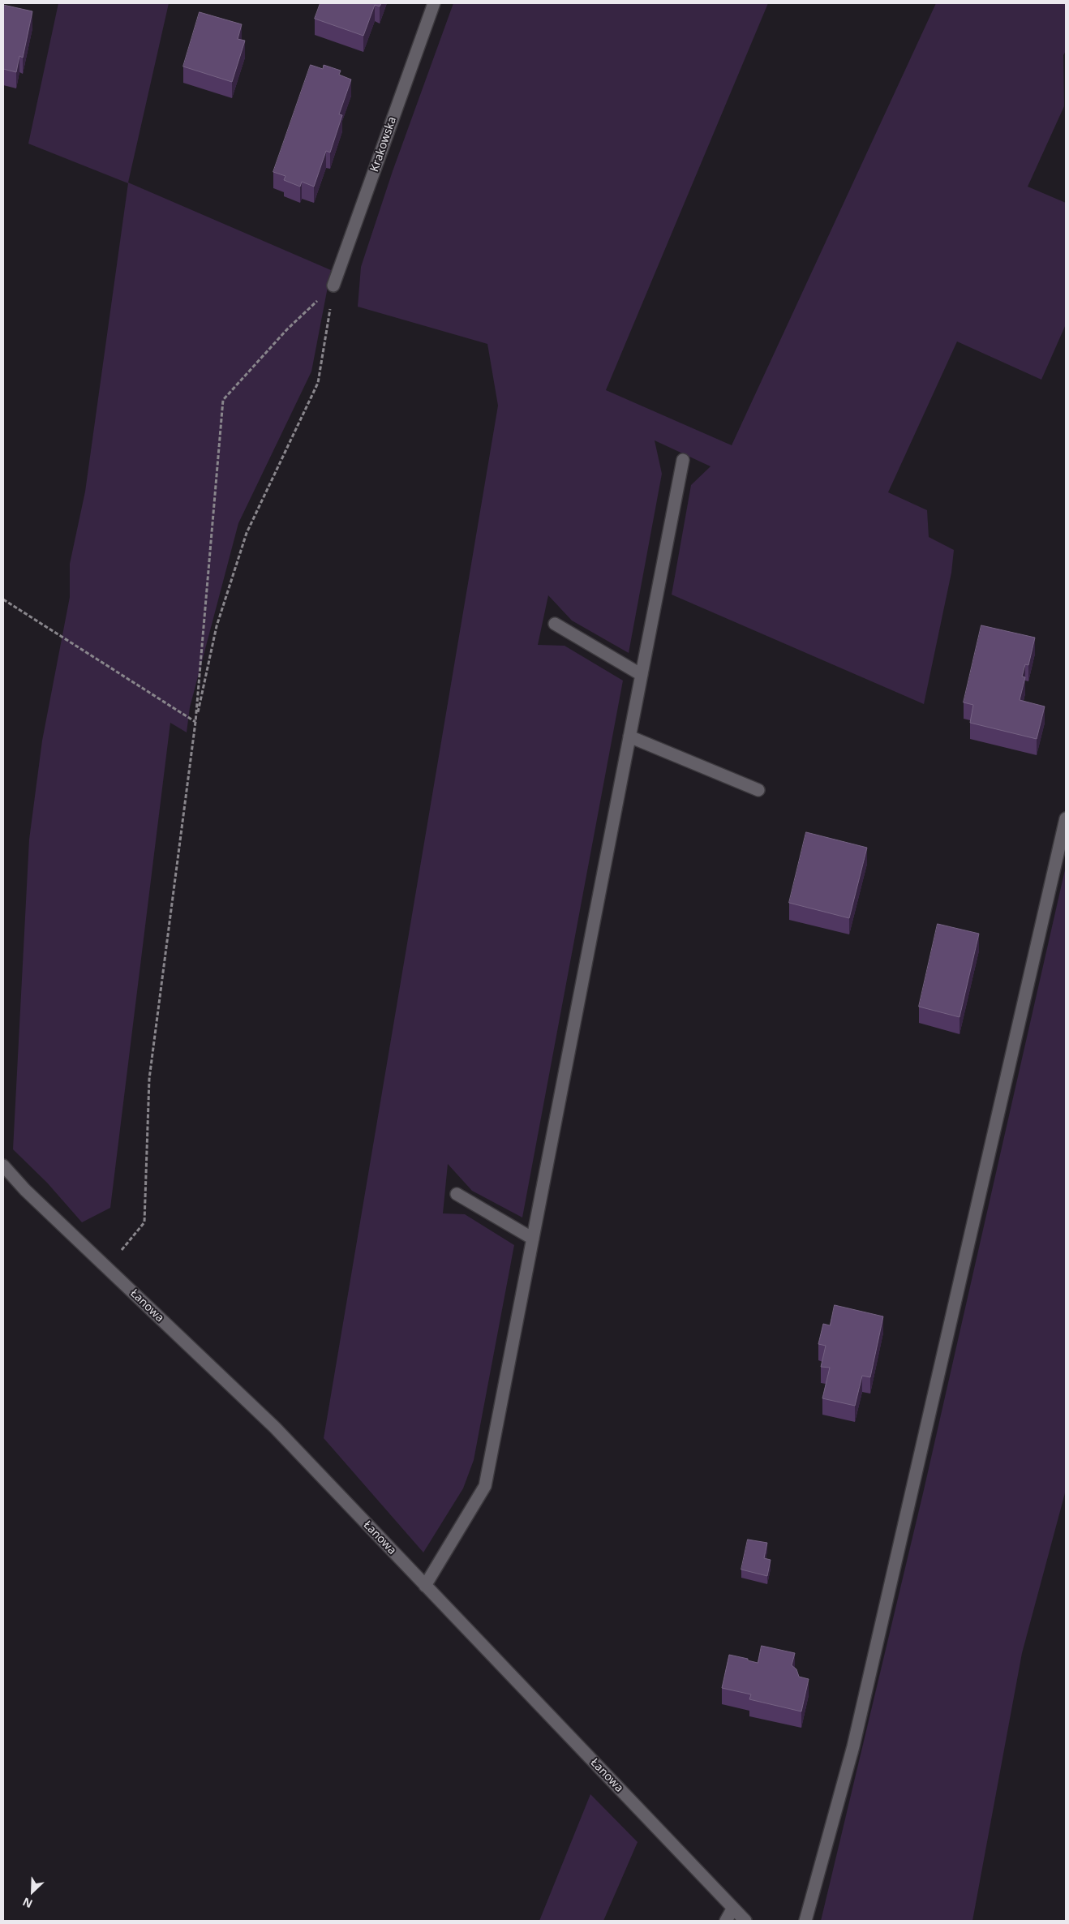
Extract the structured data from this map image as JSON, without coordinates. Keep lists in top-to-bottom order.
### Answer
{
  "streets": {
    "street": ["Krakowska", "Łanowa"]
  },
  "north": "bottom left"
}
